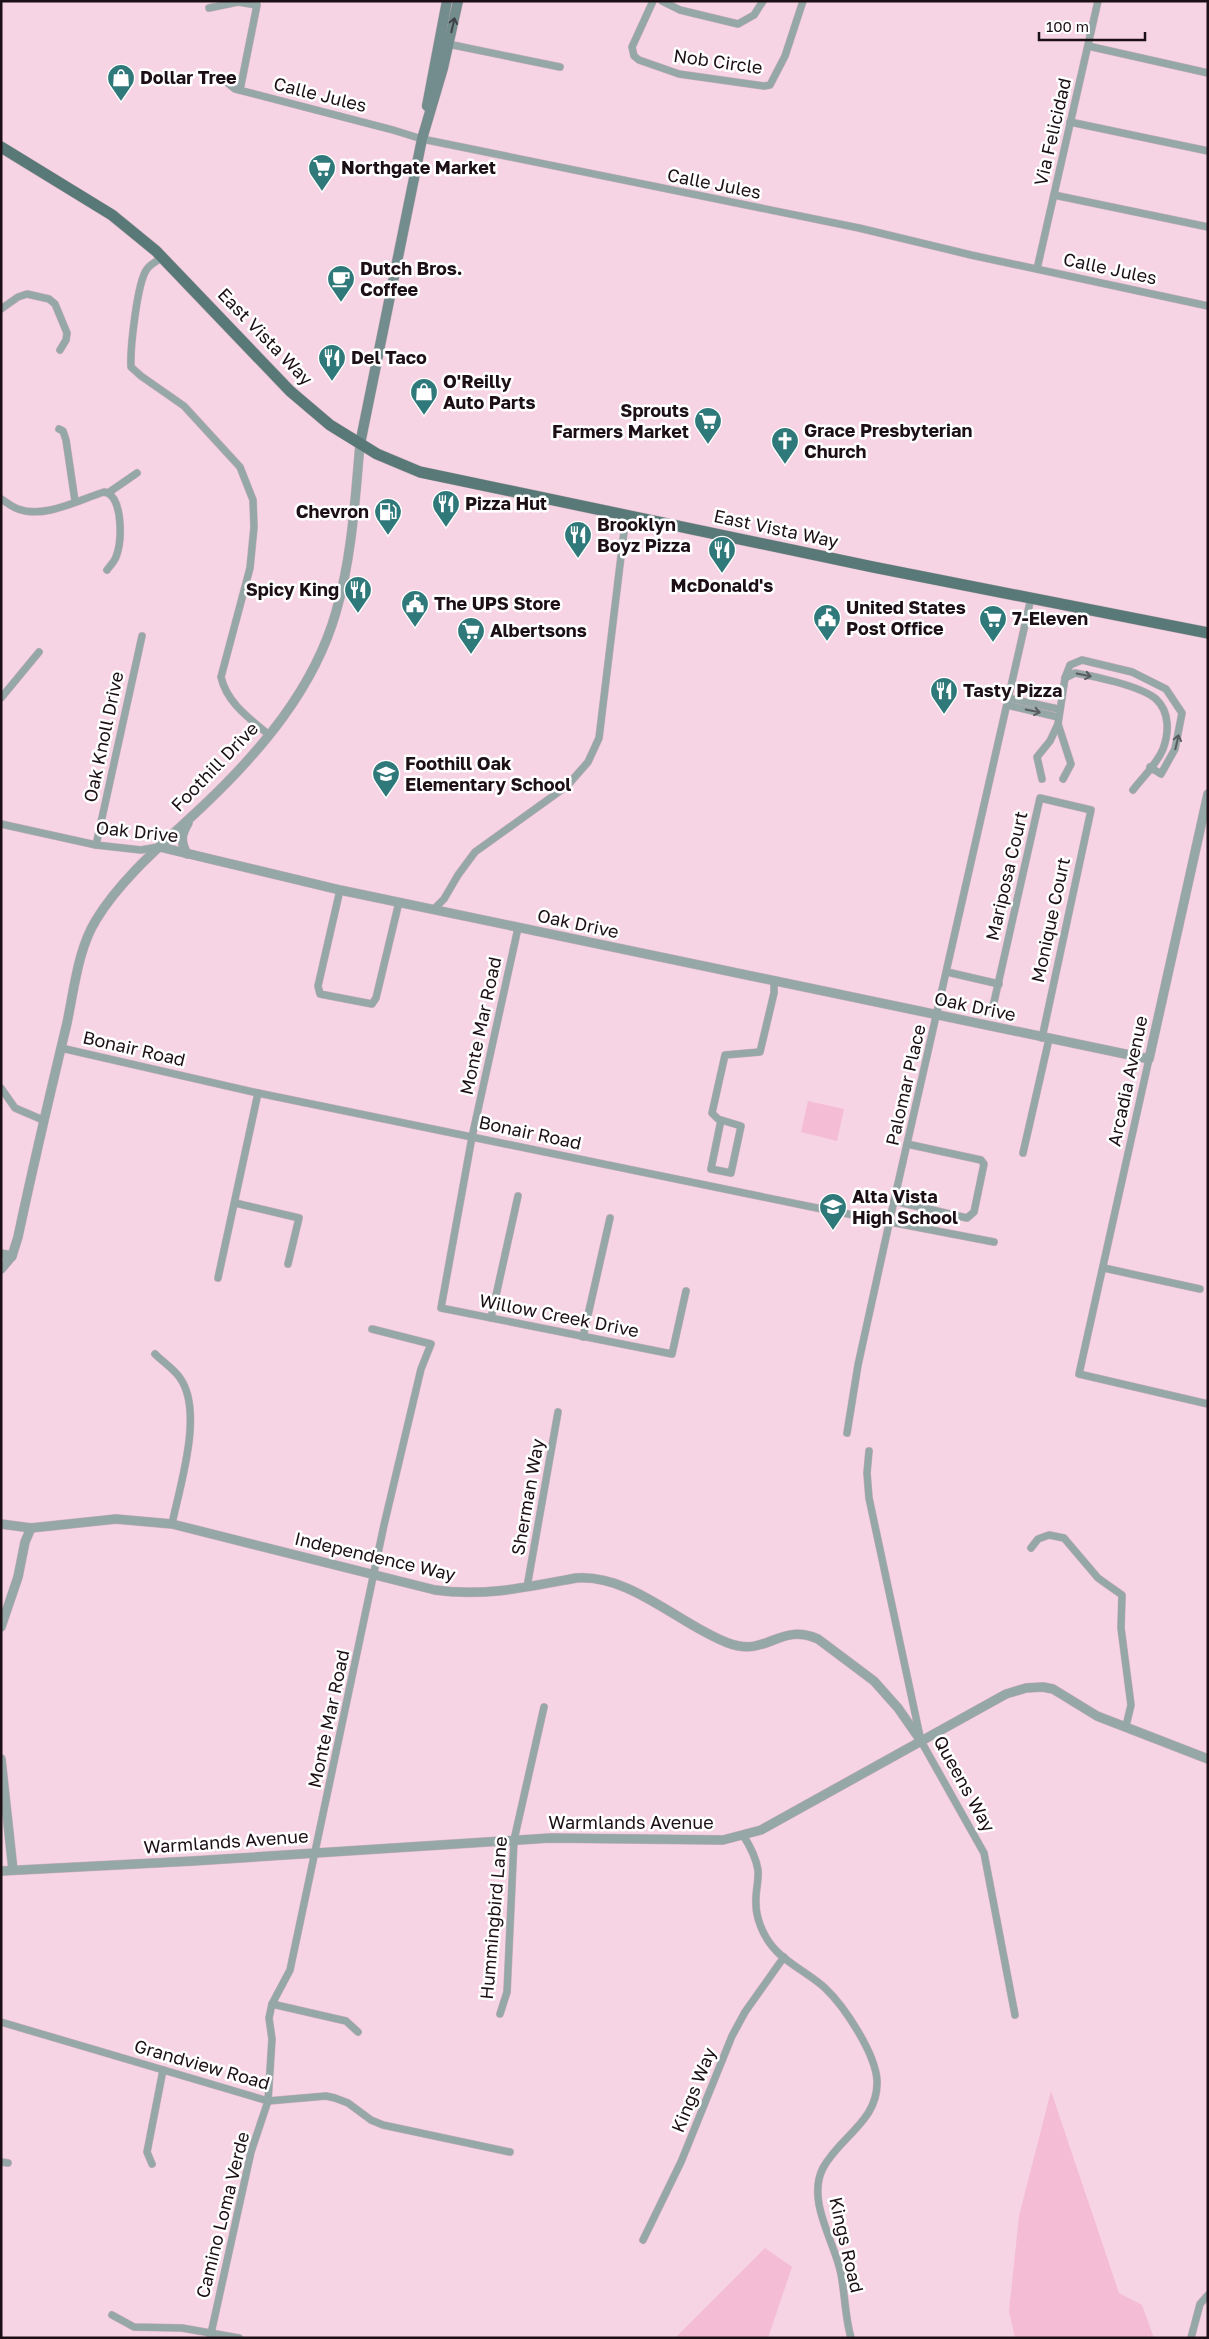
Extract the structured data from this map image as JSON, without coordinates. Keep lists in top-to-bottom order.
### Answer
{
  "streets": {
    "main road": ["East Vista Way"],
    "street": [
      "Nob Circle",
      "Calle Jules",
      "Via Felicidad",
      "Oak Knoll Drive",
      "Foothill Drive",
      "Oak Drive",
      "Mariposa Court",
      "Monique Court",
      "Monte Mar Road",
      "Bonair Road",
      "Arcadia Avenue",
      "Palomar Place",
      "Willow Creek Drive",
      "Sherman Way",
      "Independence Way",
      "Queens Way",
      "Warmlands Avenue",
      "Hummingbird Lane",
      "Grandview Road",
      "Kings Way",
      "Camino Loma Verde",
      "Kings Road"
    ]
  },
  "crossings": [
    ["Calle Jules", "Via Felicidad"],
    ["East Vista Way", "Foothill Drive"],
    ["East Vista Way", "Palomar Place"],
    ["Oak Knoll Drive", "Oak Drive"],
    ["Foothill Drive", "Oak Drive"],
    ["Foothill Drive", "Bonair Road"],
    ["Oak Drive", "Monique Court"],
    ["Oak Drive", "Monte Mar Road"],
    ["Oak Drive", "Arcadia Avenue"],
    ["Oak Drive", "Palomar Place"],
    ["Mariposa Court", "Monique Court"],
    ["Monte Mar Road", "Bonair Road"],
    ["Monte Mar Road", "Willow Creek Drive"],
    ["Monte Mar Road", "Independence Way"],
    ["Monte Mar Road", "Warmlands Avenue"],
    ["Monte Mar Road", "Grandview Road"],
    ["Monte Mar Road", "Camino Loma Verde"],
    ["Bonair Road", "Palomar Place"],
    ["Sherman Way", "Independence Way"],
    ["Independence Way", "Queens Way"],
    ["Independence Way", "Warmlands Avenue"],
    ["Queens Way", "Warmlands Avenue"],
    ["Warmlands Avenue", "Hummingbird Lane"],
    ["Warmlands Avenue", "Kings Road"],
    ["Grandview Road", "Camino Loma Verde"],
    ["Kings Way", "Kings Road"]
  ],
  "places": {
    "shop": ["Dollar Tree", "O'Reilly Auto Parts"],
    "supermarket": [
      "Northgate Market",
      "Sprouts Farmers Market",
      "7-Eleven",
      "Albertsons"
    ],
    "cafe": ["Dutch Bros. Coffee"],
    "restaurant": [
      "Del Taco",
      "Pizza Hut",
      "Brooklyn Boyz Pizza",
      "McDonald's",
      "Spicy King",
      "Tasty Pizza"
    ],
    "church": ["Grace Presbyterian Church"],
    "fuel station": ["Chevron"],
    "public building": ["The UPS Store", "United States Post Office"],
    "school or university": ["Foothill Oak Elementary School", "Alta Vista High School"]
  },
  "scale_bar": "100 m"
}
